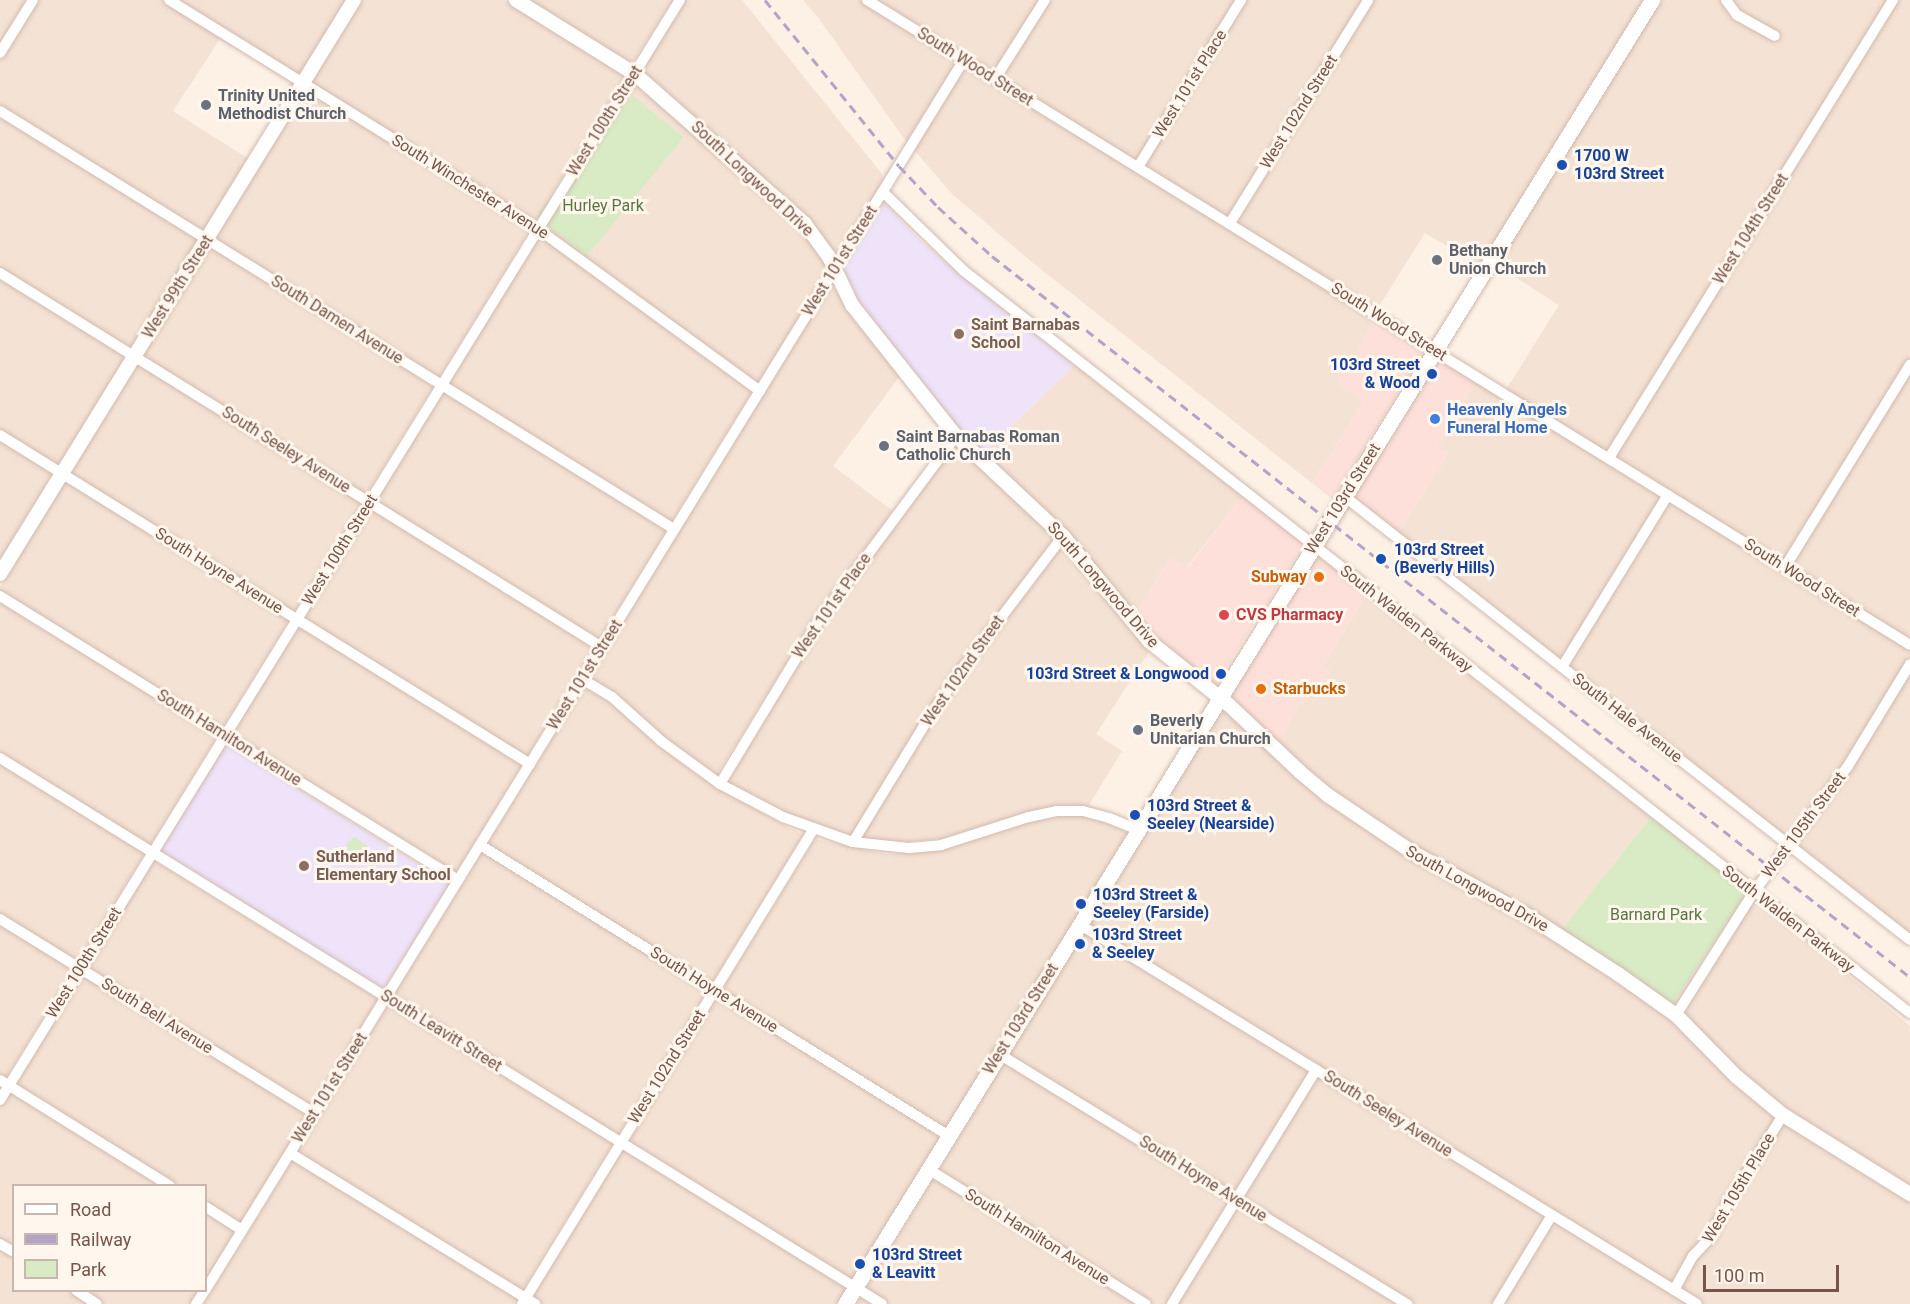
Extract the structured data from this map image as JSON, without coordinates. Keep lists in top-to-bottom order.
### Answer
{
  "streets": {
    "main road": ["West 103rd Street"],
    "street": [
      "South Wood Street",
      "West 101st Place",
      "West 102nd Street",
      "West 100th Street",
      "South Longwood Drive",
      "South Winchester Avenue",
      "West 104th Street",
      "West 101st Street",
      "West 99th Street",
      "South Damen Avenue",
      "South Seeley Avenue",
      "South Hoyne Avenue",
      "South Walden Parkway",
      "South Hale Avenue",
      "South Hamilton Avenue",
      "West 105th Street",
      "South Bell Avenue",
      "South Leavitt Street",
      "West 105th Place"
    ]
  },
  "crossings": [
    ["South Wood Street", "West 101st Place"],
    ["South Wood Street", "West 102nd Street"],
    ["South Wood Street", "West 104th Street"],
    ["South Wood Street", "West 101st Street"],
    ["South Wood Street", "West 103rd Street"],
    ["West 101st Place", "South Longwood Drive"],
    ["West 102nd Street", "South Longwood Drive"],
    ["West 102nd Street", "South Hoyne Avenue"],
    ["West 102nd Street", "South Leavitt Street"],
    ["West 100th Street", "South Longwood Drive"],
    ["West 100th Street", "South Winchester Avenue"],
    ["West 100th Street", "South Damen Avenue"],
    ["West 100th Street", "South Seeley Avenue"],
    ["West 100th Street", "South Hoyne Avenue"],
    ["West 100th Street", "South Hamilton Avenue"],
    ["West 100th Street", "South Bell Avenue"],
    ["West 100th Street", "South Leavitt Street"],
    ["South Longwood Drive", "West 101st Street"],
    ["South Longwood Drive", "West 103rd Street"],
    ["South Longwood Drive", "West 105th Street"],
    ["South Longwood Drive", "West 105th Place"],
    ["South Winchester Avenue", "West 101st Street"],
    ["South Winchester Avenue", "West 99th Street"],
    ["West 101st Street", "South Damen Avenue"],
    ["West 101st Street", "South Seeley Avenue"],
    ["West 101st Street", "South Hoyne Avenue"],
    ["West 101st Street", "South Walden Parkway"],
    ["West 101st Street", "South Hamilton Avenue"],
    ["West 101st Street", "South Bell Avenue"],
    ["West 101st Street", "South Leavitt Street"],
    ["West 99th Street", "South Damen Avenue"],
    ["West 99th Street", "South Seeley Avenue"],
    ["West 99th Street", "South Hoyne Avenue"],
    ["South Seeley Avenue", "West 103rd Street"],
    ["South Seeley Avenue", "West 105th Place"],
    ["West 103rd Street", "South Hoyne Avenue"],
    ["West 103rd Street", "South Walden Parkway"],
    ["West 103rd Street", "South Hale Avenue"],
    ["West 103rd Street", "South Hamilton Avenue"],
    ["West 103rd Street", "South Leavitt Street"],
    ["South Walden Parkway", "West 105th Street"],
    ["South Hale Avenue", "West 105th Street"]
  ],
  "parks": ["Hurley Park", "Barnard Park"],
  "places": [
    "Trinity United Methodist Church",
    "1700 W 103rd Street",
    "Bethany Union Church",
    "Saint Barnabas School",
    "103rd Street & Wood",
    "Heavenly Angels Funeral Home",
    "Saint Barnabas Roman Catholic Church",
    "103rd Street (Beverly Hills)",
    "Subway",
    "CVS Pharmacy",
    "103rd Street & Longwood",
    "Starbucks",
    "Beverly Unitarian Church",
    "103rd Street & Seeley (Nearside)",
    "Sutherland Elementary School",
    "103rd Street & Seeley (Farside)",
    "103rd Street & Seeley",
    "103rd Street & Leavitt"
  ],
  "legend": ["Road", "Railway", "Park"],
  "scale_bar": "100 m"
}
